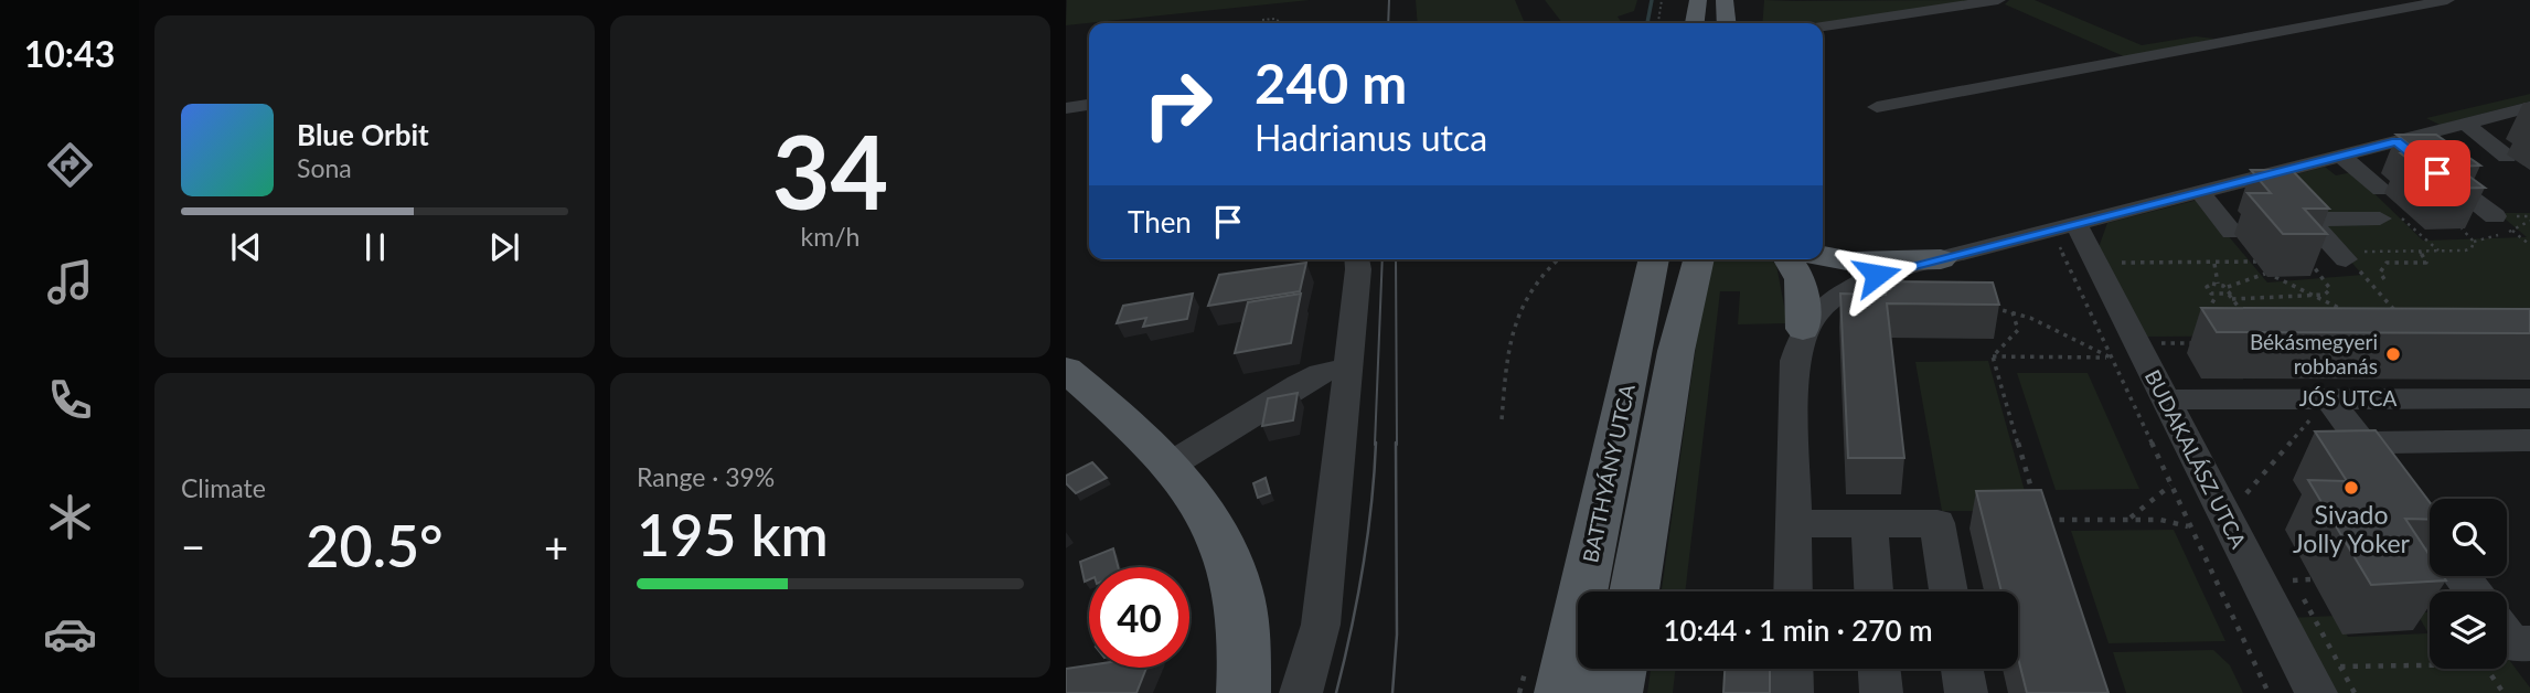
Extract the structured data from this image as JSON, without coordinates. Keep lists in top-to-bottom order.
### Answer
{
  "streets": {
    "main road": ["BATTHYÁNY UTCA"],
    "street": ["JÓS UTCA", "BUDAKALÁSZ UTCA"]
  },
  "crossings": [
    ["JÓS UTCA", "BUDAKALÁSZ UTCA"]
  ],
  "places": ["Békásmegyeri robbanás", "Sivado Jolly Yoker"],
  "page": {
    "tabs": "10:43",
    "tile": [
      ["34", "km/h"],
      "Climate",
      ["Range · 39%", "195 km"]
    ],
    "turn": ["240 m", "Hadrianus utca"],
    "song": ["Blue Orbit", "Sona"],
    "then": "Then",
    "heat": ["−", "20.5°", "+"],
    "limit": "40",
    "trip": "10:44 · 1 min · 270 m"
  }
}
